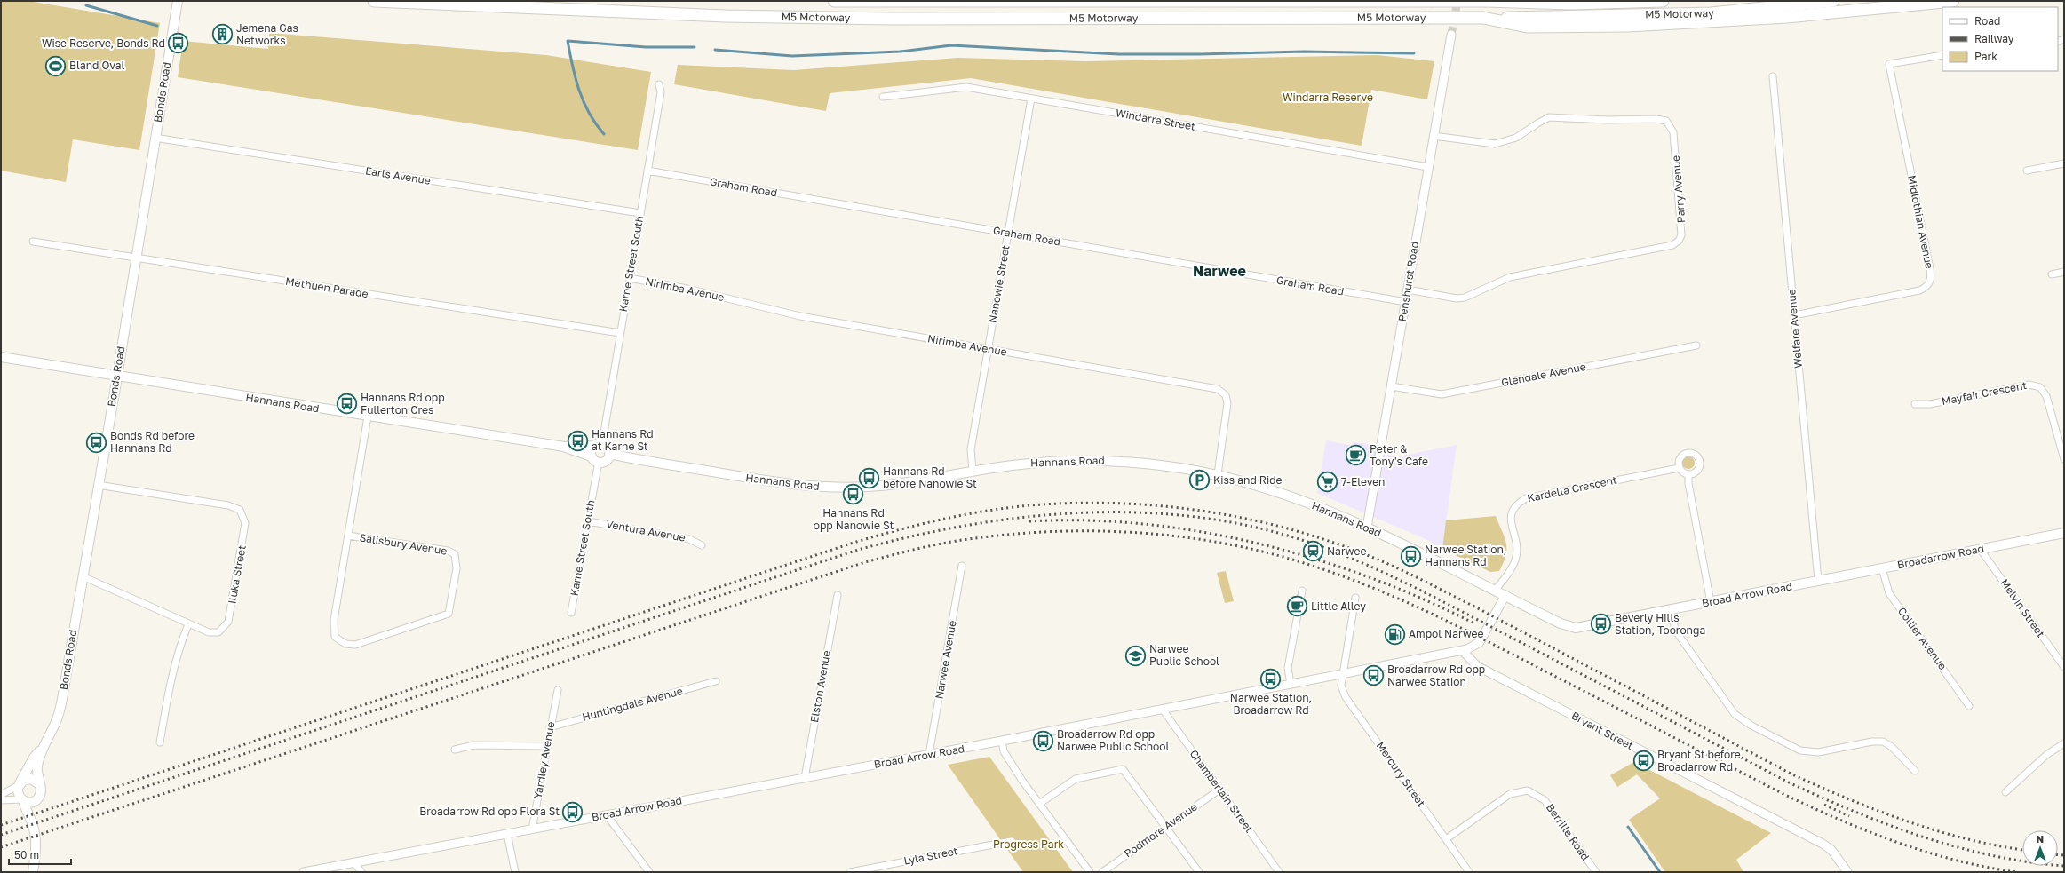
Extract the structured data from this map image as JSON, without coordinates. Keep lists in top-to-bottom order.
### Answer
{
  "streets": {
    "highway": ["M5 Motorway"],
    "main road": [
      "Bonds Road",
      "Hannans Road",
      "Broadarrow Road",
      "Broad Arrow Road"
    ],
    "street": [
      "Windarra Street",
      "Earls Avenue",
      "Graham Road",
      "Parry Avenue",
      "Midlothian Avenue",
      "Karne Street South",
      "Penshurst Road",
      "Nanowie Street",
      "Methuen Parade",
      "Nirimba Avenue",
      "Welfare Avenue",
      "Glendale Avenue",
      "Mayfair Crescent",
      "Kardella Crescent",
      "Ventura Avenue",
      "Salisbury Avenue",
      "Iluka Street",
      "Melvin Street",
      "Collier Avenue",
      "Narwee Avenue",
      "Elston Avenue",
      "Huntingdale Avenue",
      "Bryant Street",
      "Yardley Avenue",
      "Mercury Street",
      "Chamberlain Street",
      "Podmore Avenue",
      "Berrille Road",
      "Lyla Street"
    ]
  },
  "crossings": [
    ["Bonds Road", "Earls Avenue"],
    ["Bonds Road", "Methuen Parade"],
    ["Bonds Road", "Hannans Road"],
    ["Bonds Road", "Iluka Street"],
    ["Windarra Street", "Penshurst Road"],
    ["Windarra Street", "Nanowie Street"],
    ["Earls Avenue", "Karne Street South"],
    ["Graham Road", "Karne Street South"],
    ["Graham Road", "Penshurst Road"],
    ["Graham Road", "Nanowie Street"],
    ["Parry Avenue", "Penshurst Road"],
    ["Midlothian Avenue", "Welfare Avenue"],
    ["Karne Street South", "Methuen Parade"],
    ["Karne Street South", "Nirimba Avenue"],
    ["Karne Street South", "Hannans Road"],
    ["Karne Street South", "Ventura Avenue"],
    ["Penshurst Road", "Glendale Avenue"],
    ["Penshurst Road", "Hannans Road"],
    ["Nanowie Street", "Nirimba Avenue"],
    ["Nanowie Street", "Hannans Road"],
    ["Nirimba Avenue", "Hannans Road"],
    ["Welfare Avenue", "Broadarrow Road"],
    ["Welfare Avenue", "Broad Arrow Road"],
    ["Hannans Road", "Kardella Crescent"],
    ["Hannans Road", "Broad Arrow Road"],
    ["Broadarrow Road", "Broad Arrow Road"],
    ["Broadarrow Road", "Melvin Street"],
    ["Broadarrow Road", "Collier Avenue"],
    ["Broad Arrow Road", "Narwee Avenue"],
    ["Broad Arrow Road", "Elston Avenue"],
    ["Broad Arrow Road", "Bryant Street"],
    ["Broad Arrow Road", "Yardley Avenue"],
    ["Broad Arrow Road", "Mercury Street"],
    ["Broad Arrow Road", "Chamberlain Street"],
    ["Huntingdale Avenue", "Yardley Avenue"],
    ["Mercury Street", "Berrille Road"],
    ["Chamberlain Street", "Podmore Avenue"]
  ],
  "districts": ["Narwee"],
  "parks": ["Windarra Reserve", "Progress Park"],
  "places": {
    "building": ["Jemena Gas Networks"],
    "bus stop": [
      "Wise Reserve, Bonds Rd",
      "Hannans Rd opp Fullerton Cres",
      "Hannans Rd at Karne St",
      "Bonds Rd before Hannans Rd",
      "Hannans Rd before Nanowie St",
      "Hannans Rd opp Nanowie St",
      "Narwee Station, Hannans Rd",
      "Beverly Hills Station, Tooronga",
      "Broadarrow Rd opp Narwee Station",
      "Narwee Station, Broadarrow Rd",
      "Broadarrow Rd opp Narwee Public School",
      "Bryant St before Broadarrow Rd",
      "Broadarrow Rd opp Flora St"
    ],
    "sports": ["Bland Oval"],
    "cafe": ["Peter & Tony's Cafe", "Little Alley"],
    "parking": ["Kiss and Ride"],
    "supermarket": ["7-Eleven"],
    "station": ["Narwee"],
    "fuel station": ["Ampol Narwee"],
    "school or university": ["Narwee Public School"]
  },
  "legend": ["Road", "Railway", "Park"],
  "scale_bar": "50 m",
  "north": "top"
}
